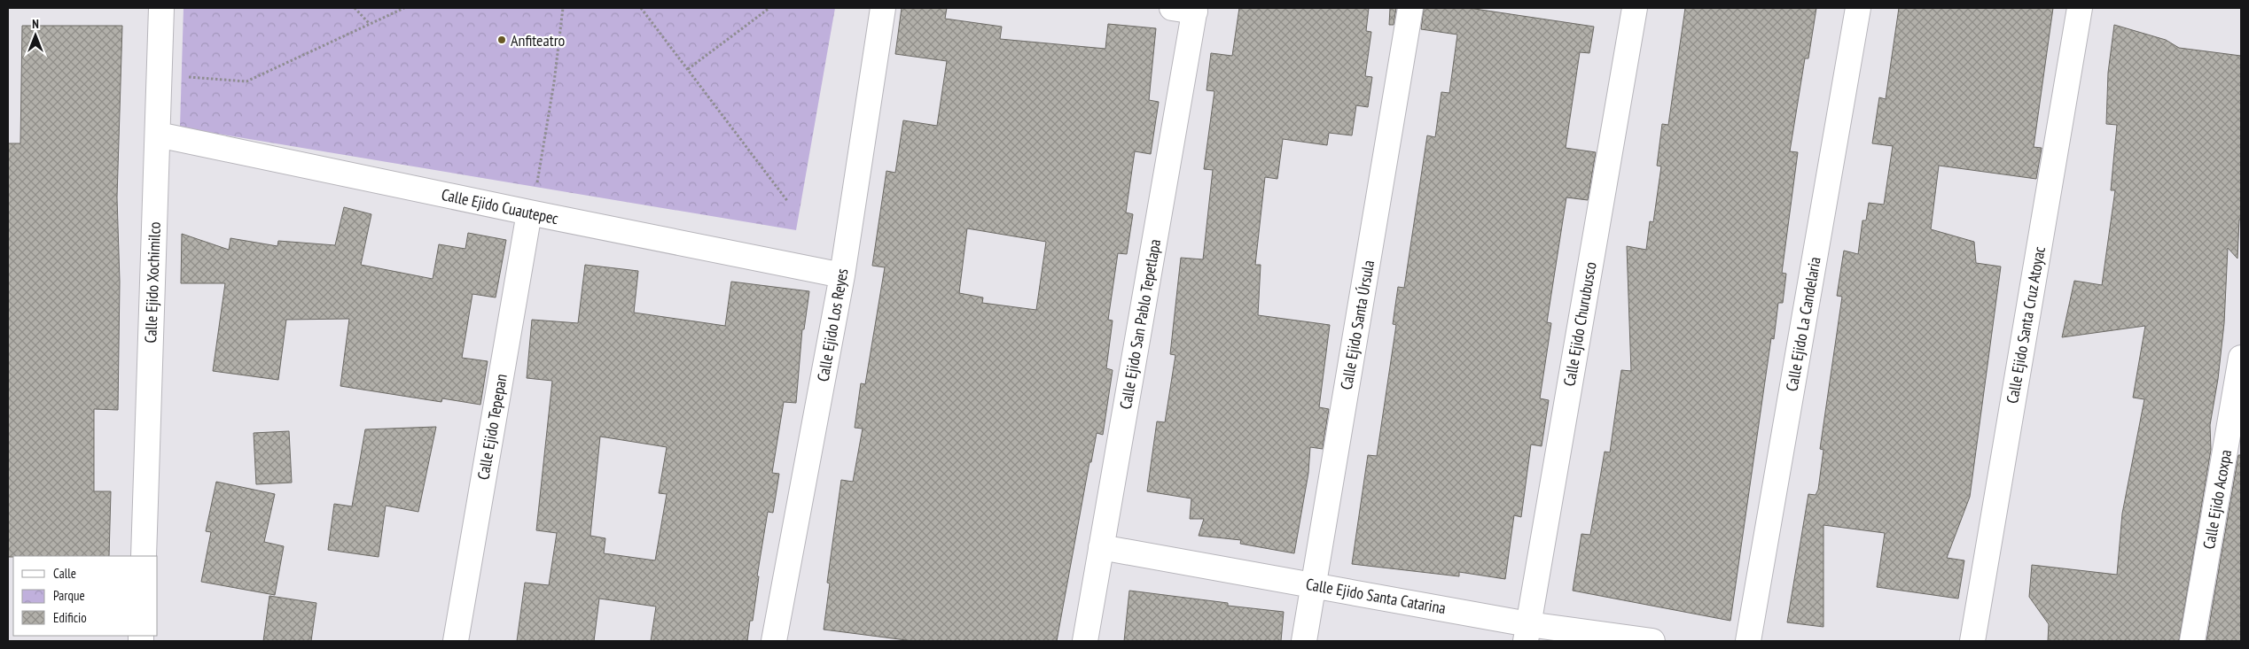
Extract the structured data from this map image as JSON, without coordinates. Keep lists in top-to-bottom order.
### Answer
{
  "streets": {
    "street": [
      "Calle Ejido Cuautepec",
      "Calle Ejido Xochimilco",
      "Calle Ejido San Pablo Tepetlapa",
      "Calle Ejido Churubusco",
      "Calle Ejido La Candelaria",
      "Calle Ejido Los Reyes",
      "Calle Ejido Santa Úrsula",
      "Calle Ejido Santa Cruz Atoyac",
      "Calle Ejido Tepepan",
      "Calle Ejido Acoxpa",
      "Calle Ejido Santa Catarina"
    ]
  },
  "crossings": [
    ["Calle Ejido Cuautepec", "Calle Ejido Xochimilco"],
    ["Calle Ejido Cuautepec", "Calle Ejido Los Reyes"],
    ["Calle Ejido Cuautepec", "Calle Ejido Tepepan"],
    ["Calle Ejido San Pablo Tepetlapa", "Calle Ejido Santa Catarina"],
    ["Calle Ejido Churubusco", "Calle Ejido Santa Catarina"],
    ["Calle Ejido Santa Úrsula", "Calle Ejido Santa Catarina"]
  ],
  "places": ["Anfiteatro"],
  "legend": ["Calle", "Parque", "Edificio"],
  "north": "top"
}
